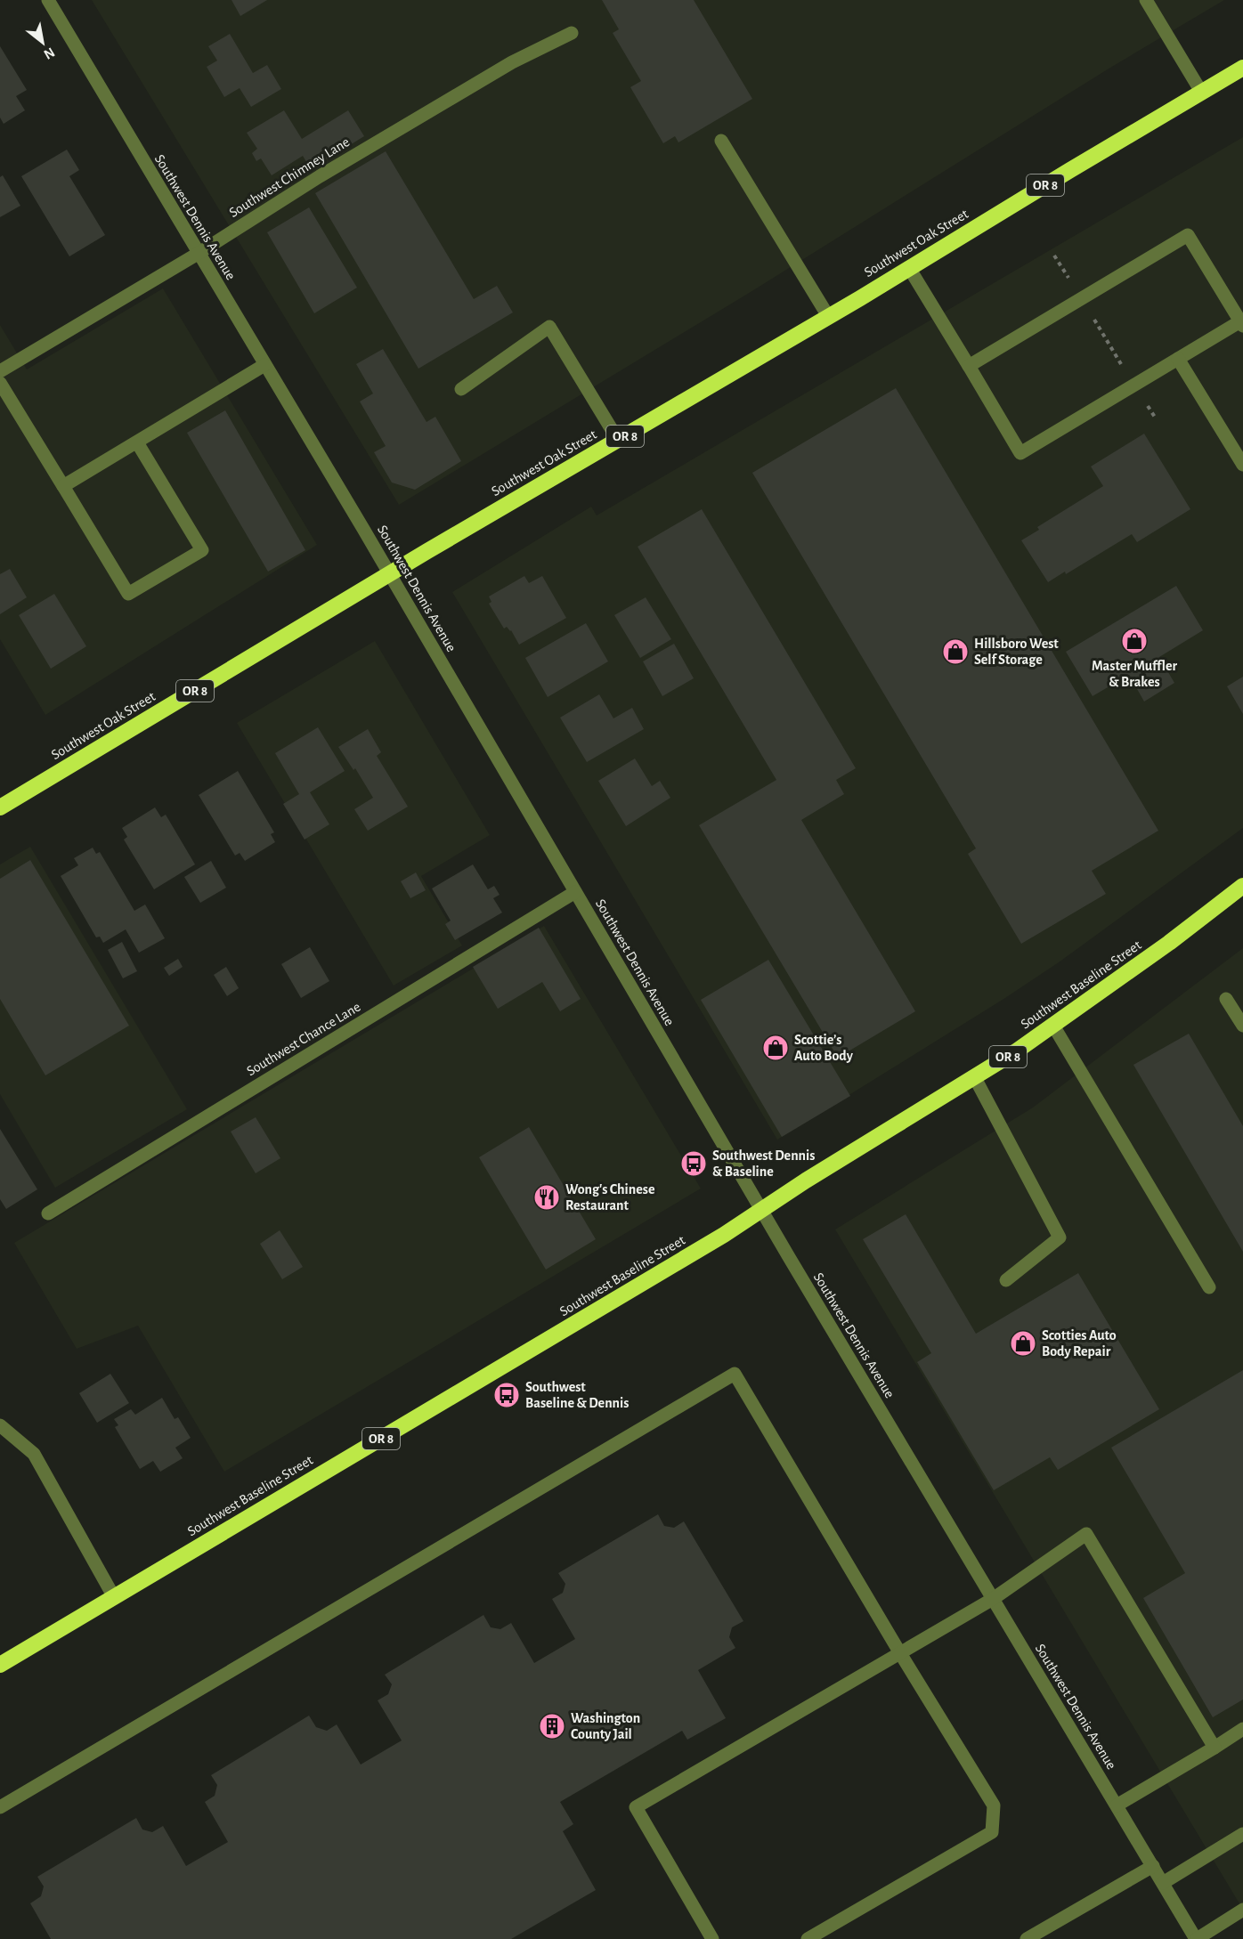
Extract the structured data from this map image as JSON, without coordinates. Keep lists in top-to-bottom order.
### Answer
{
  "streets": {
    "highway": ["OR 8", "Southwest Oak Street", "Southwest Baseline Street"],
    "street": ["Southwest Chimney Lane", "Southwest Dennis Avenue", "Southwest Chance Lane"]
  },
  "crossings": [
    ["Southwest Chimney Lane", "Southwest Dennis Avenue"],
    ["Southwest Dennis Avenue", "Southwest Oak Street"],
    ["Southwest Dennis Avenue", "Southwest Baseline Street"],
    ["Southwest Dennis Avenue", "Southwest Chance Lane"]
  ],
  "places": {
    "shop": [
      "Master Muffler & Brakes",
      "Hillsboro West Self Storage",
      "Scottie’s Auto Body",
      "Scotties Auto Body Repair"
    ],
    "bus stop": ["Southwest Dennis & Baseline", "Southwest Baseline & Dennis"],
    "restaurant": ["Wong's Chinese Restaurant"],
    "building": ["Washington County Jail"]
  },
  "north": "bottom right"
}
